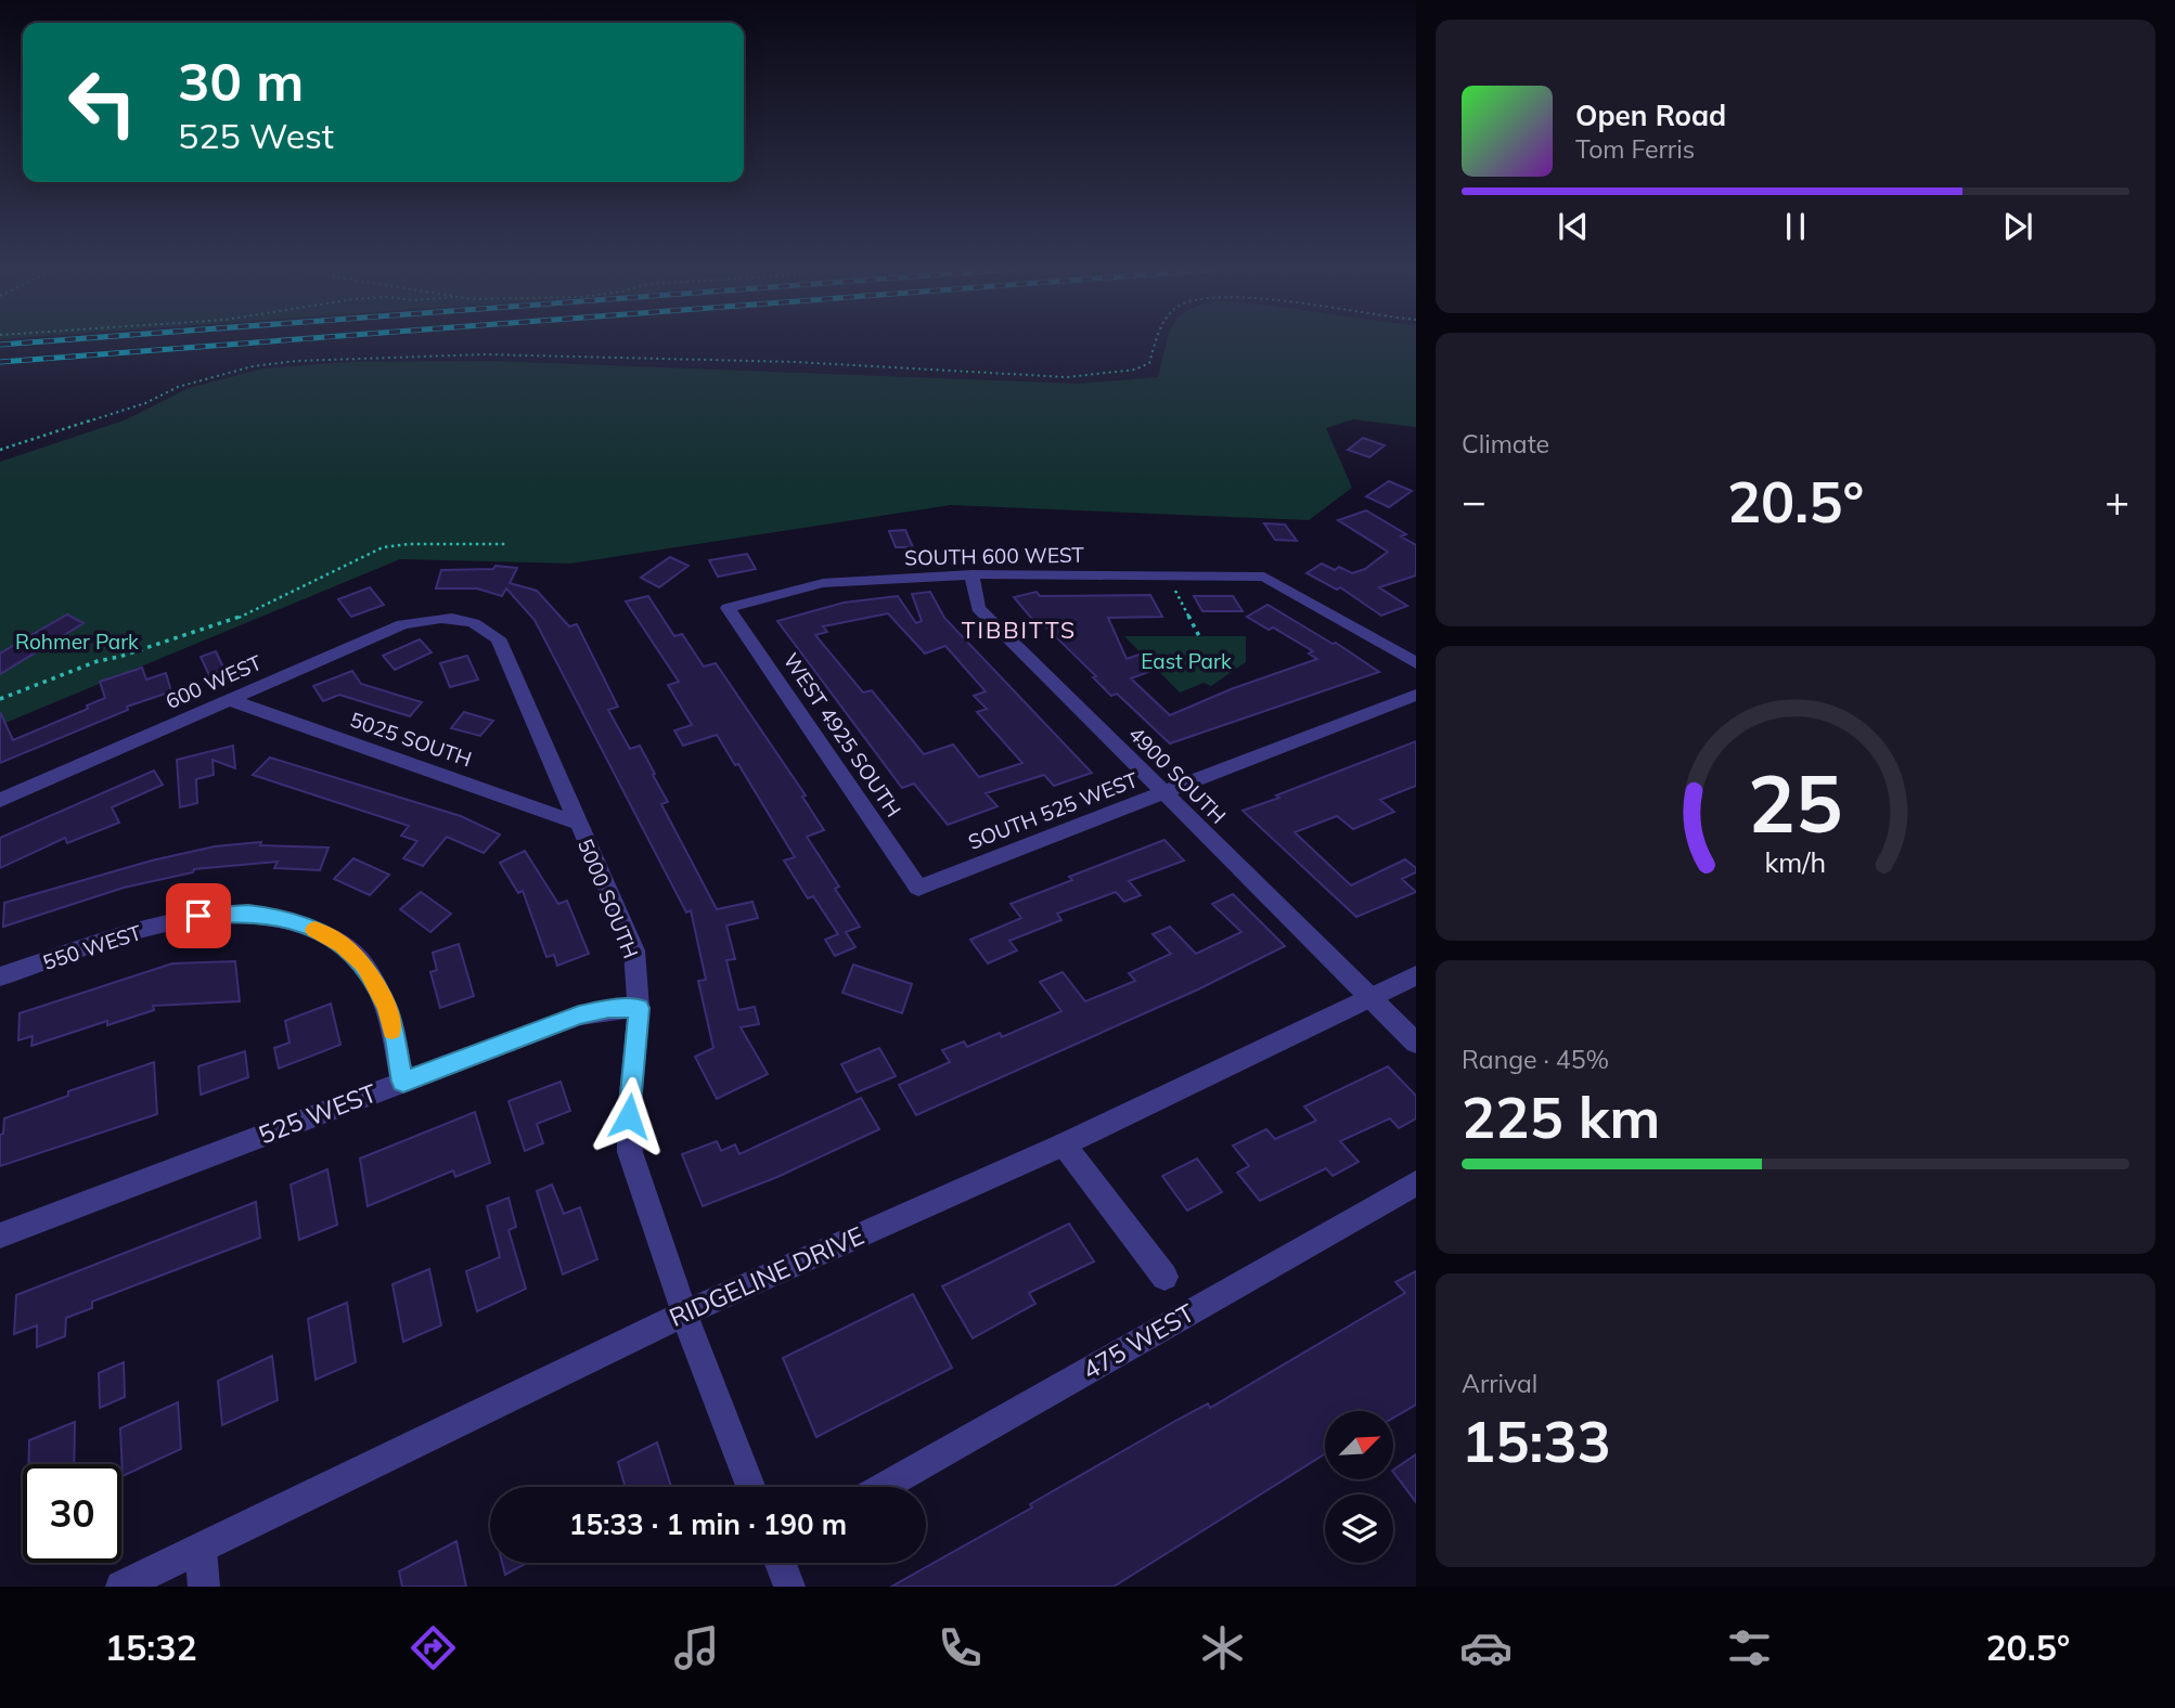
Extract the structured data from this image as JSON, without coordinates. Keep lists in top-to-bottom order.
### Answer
{
  "streets": {
    "street": [
      "SOUTH 600 WEST",
      "600 WEST",
      "WEST 4925 SOUTH",
      "5025 SOUTH",
      "4900 SOUTH",
      "SOUTH 525 WEST",
      "5000 SOUTH",
      "550 WEST",
      "525 WEST",
      "RIDGELINE DRIVE",
      "475 WEST"
    ]
  },
  "crossings": [
    ["SOUTH 600 WEST", "WEST 4925 SOUTH"],
    ["SOUTH 600 WEST", "4900 SOUTH"],
    ["600 WEST", "5025 SOUTH"],
    ["600 WEST", "5000 SOUTH"],
    ["WEST 4925 SOUTH", "SOUTH 525 WEST"],
    ["5025 SOUTH", "5000 SOUTH"],
    ["4900 SOUTH", "SOUTH 525 WEST"],
    ["4900 SOUTH", "RIDGELINE DRIVE"],
    ["5000 SOUTH", "525 WEST"],
    ["5000 SOUTH", "RIDGELINE DRIVE"],
    ["550 WEST", "525 WEST"]
  ],
  "districts": ["TIBBITTS"],
  "parks": ["Rohmer Park", "East Park"],
  "north": "top right",
  "page": {
    "turn": ["30 m", "525 West"],
    "song": ["Open Road", "Tom Ferris"],
    "tile": [
      "Climate",
      ["Range · 45%", "225 km"],
      ["Arrival", "15:33"]
    ],
    "heat": ["−", "20.5°", "+"],
    "limit": "30",
    "trip": "15:33 · 1 min · 190 m",
    "tabs": ["15:32", "20.5°"],
    "gauge": ["25", "km/h"]
  }
}
